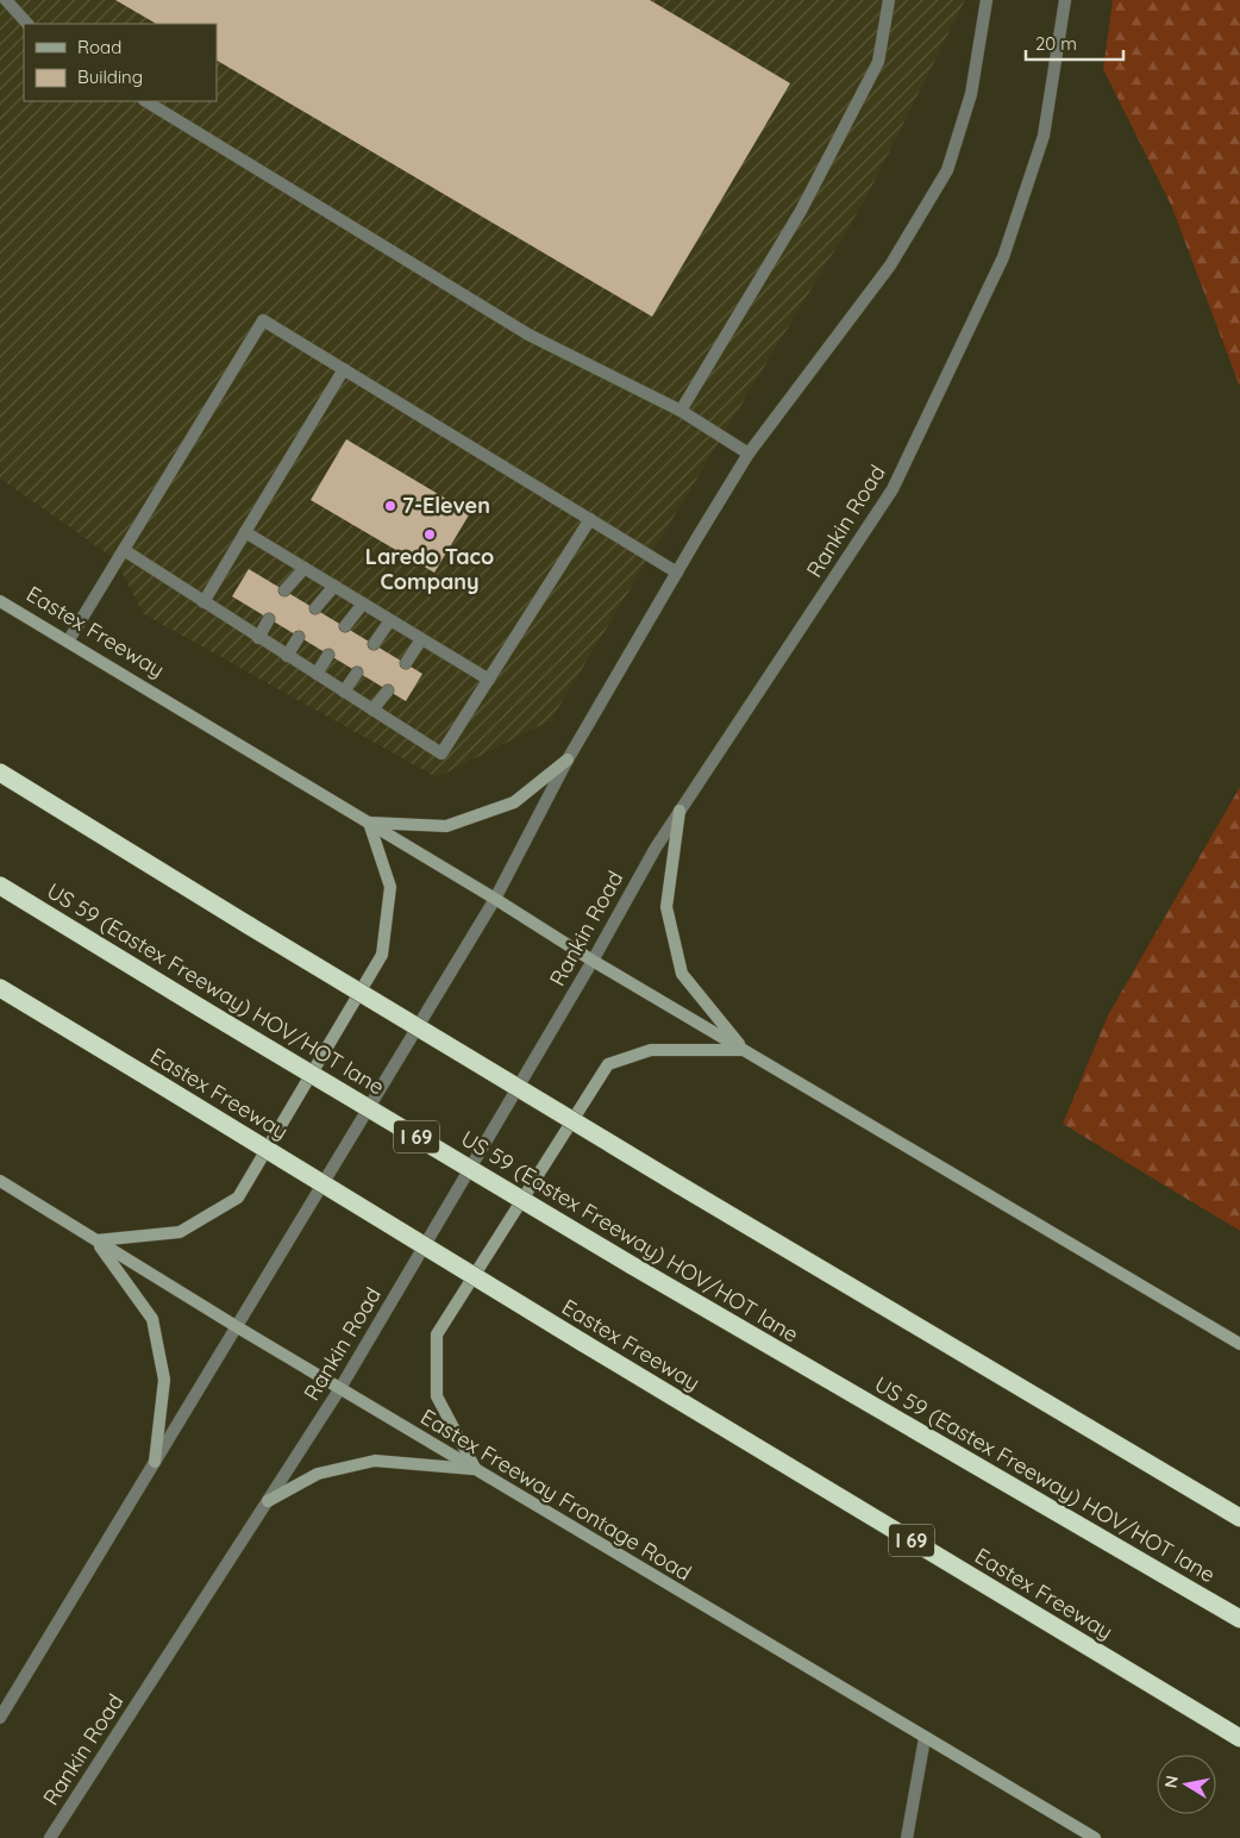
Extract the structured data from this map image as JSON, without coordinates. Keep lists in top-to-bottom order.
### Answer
{
  "streets": {
    "highway": ["Eastex Freeway", "US 59 (Eastex Freeway) HOV/HOT lane", "I 69"],
    "main road": ["Eastex Freeway Frontage Road"],
    "street": ["Rankin Road"]
  },
  "crossings": [
    ["Rankin Road", "Eastex Freeway"],
    ["Rankin Road", "Eastex Freeway Frontage Road"]
  ],
  "places": ["7-Eleven", "Laredo Taco Company"],
  "legend": ["Road", "Building"],
  "scale_bar": "20 m",
  "north": "left"
}
